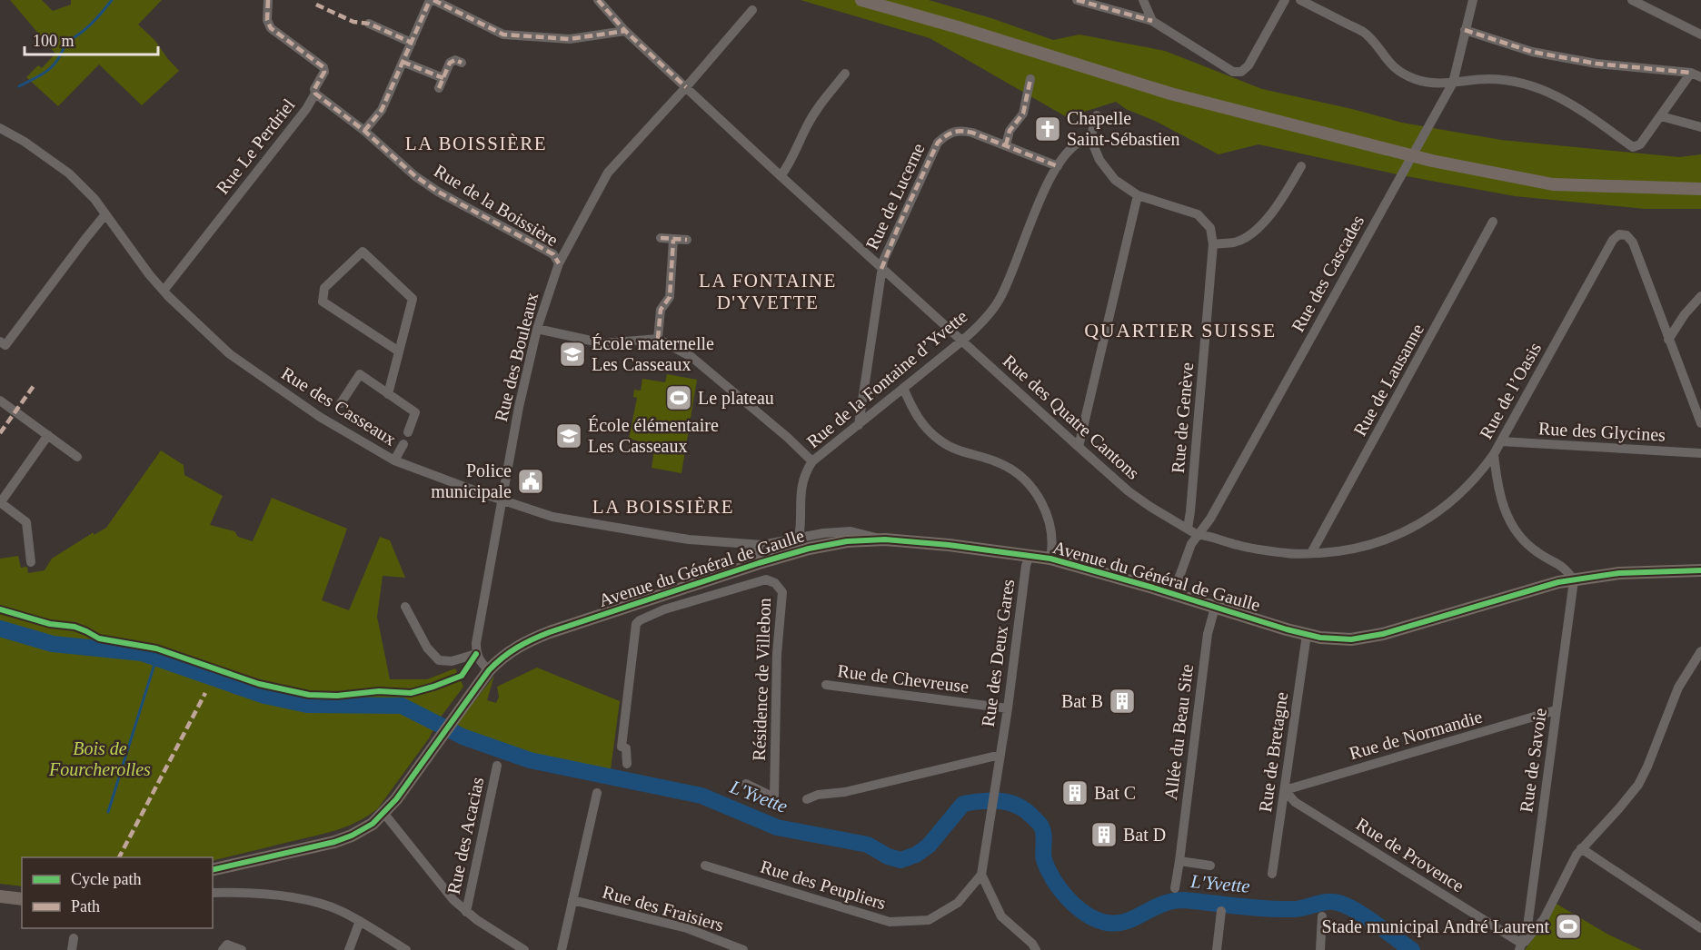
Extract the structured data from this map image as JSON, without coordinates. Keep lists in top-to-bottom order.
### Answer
{
  "streets": {
    "main road": ["Avenue du Général de Gaulle"],
    "street": [
      "Rue Le Perdriel",
      "Rue de Lucerne",
      "Rue de la Boissière",
      "Rue des Cascades",
      "Rue des Bouleaux",
      "Rue de la Fontaine d’Yvette",
      "Rue de Lausanne",
      "Rue de l’Oasis",
      "Rue des Casseaux",
      "Rue des Quatre Cantons",
      "Rue de Genève",
      "Rue des Glycines",
      "Rue des Deux Gares",
      "Rue de Chevreuse",
      "Résidence de Villebon",
      "Allée du Beau Site",
      "Rue de Normandie",
      "Rue de Bretagne",
      "Rue de Savoie",
      "Rue des Acacias",
      "Rue de Provence",
      "Rue des Peupliers",
      "Rue des Fraisiers"
    ]
  },
  "crossings": [
    ["Rue Le Perdriel", "Rue de la Boissière"],
    ["Rue Le Perdriel", "Rue des Casseaux"],
    ["Rue de Lucerne", "Rue de la Fontaine d’Yvette"],
    ["Rue de Lucerne", "Rue des Quatre Cantons"],
    ["Rue de la Boissière", "Rue des Bouleaux"],
    ["Rue des Cascades", "Rue des Quatre Cantons"],
    ["Rue des Cascades", "Avenue du Général de Gaulle"],
    ["Rue des Bouleaux", "Rue des Casseaux"],
    ["Rue des Bouleaux", "Rue des Quatre Cantons"],
    ["Rue de la Fontaine d’Yvette", "Rue des Casseaux"],
    ["Rue de la Fontaine d’Yvette", "Rue des Quatre Cantons"],
    ["Rue de Lausanne", "Rue des Quatre Cantons"],
    ["Rue de l’Oasis", "Rue des Quatre Cantons"],
    ["Rue de l’Oasis", "Rue des Glycines"],
    ["Rue de l’Oasis", "Avenue du Général de Gaulle"],
    ["Rue de l’Oasis", "Rue de Savoie"],
    ["Rue des Casseaux", "Avenue du Général de Gaulle"],
    ["Rue des Quatre Cantons", "Rue de Genève"],
    ["Avenue du Général de Gaulle", "Rue des Deux Gares"],
    ["Avenue du Général de Gaulle", "Allée du Beau Site"],
    ["Avenue du Général de Gaulle", "Rue de Bretagne"],
    ["Avenue du Général de Gaulle", "Rue de Savoie"],
    ["Rue des Deux Gares", "Rue de Chevreuse"],
    ["Rue des Deux Gares", "Rue des Peupliers"],
    ["Rue de Normandie", "Rue de Bretagne"],
    ["Rue de Normandie", "Rue de Savoie"],
    ["Rue de Normandie", "Rue de Provence"],
    ["Rue de Bretagne", "Rue de Provence"],
    ["Rue de Savoie", "Rue de Provence"]
  ],
  "districts": [
    "LA BOISSIÈRE",
    "LA FONTAINE D'YVETTE",
    "QUARTIER SUISSE",
    "LA BOISSIÈRE"
  ],
  "water": ["L'Yvette"],
  "parks": ["Bois de Fourcherolles"],
  "places": {
    "church": ["Chapelle Saint-Sébastien"],
    "school or university": ["École maternelle Les Casseaux", "École élémentaire Les Casseaux"],
    "sports": ["Le plateau", "Stade municipal André Laurent"],
    "public building": ["Police municipale"],
    "building": ["Bat B", "Bat C", "Bat D"]
  },
  "legend": ["Cycle path", "Path"],
  "scale_bar": "100 m"
}
